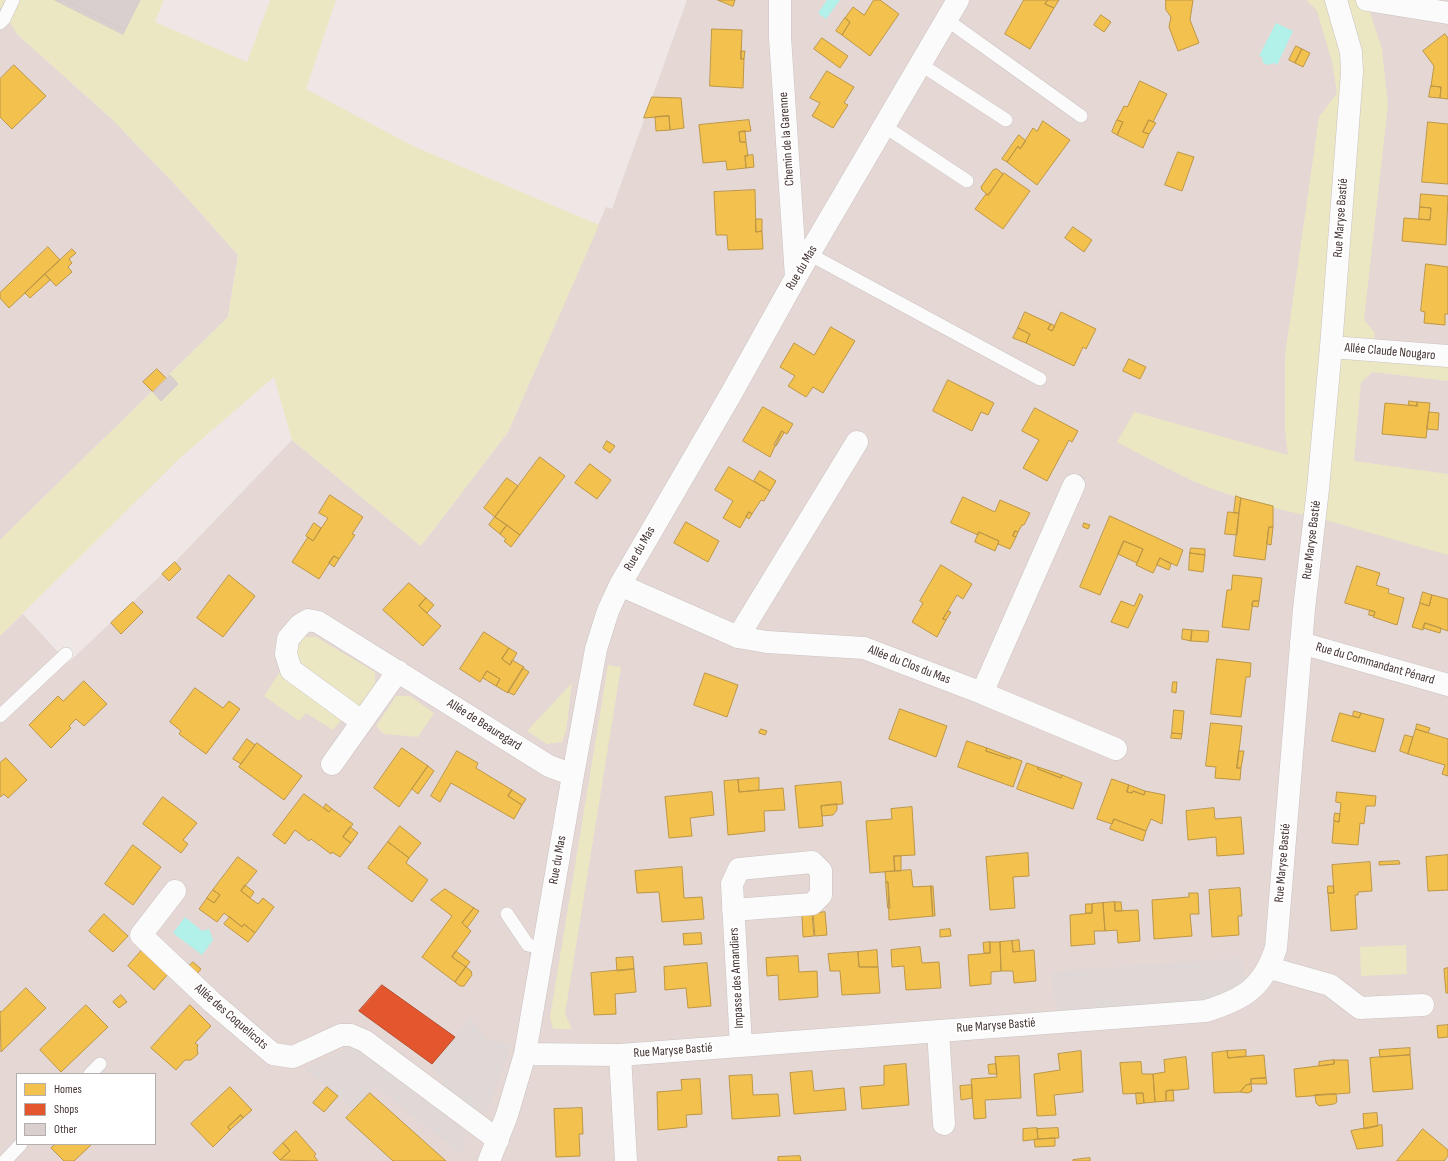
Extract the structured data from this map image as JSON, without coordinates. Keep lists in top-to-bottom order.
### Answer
{
  "streets": {
    "street": [
      "Chemin de la Garenne",
      "Rue Maryse Bastié",
      "Rue du Mas",
      "Allée Claude Nougaro",
      "Rue du Commandant Pénard",
      "Allée du Clos du Mas",
      "Allée de Beauregard",
      "Impasse des Amandiers",
      "Allée des Coquelicots"
    ]
  },
  "crossings": [
    ["Chemin de la Garenne", "Rue du Mas"],
    ["Rue Maryse Bastié", "Rue du Mas"],
    ["Rue Maryse Bastié", "Allée Claude Nougaro"],
    ["Rue Maryse Bastié", "Rue du Commandant Pénard"],
    ["Rue Maryse Bastié", "Impasse des Amandiers"],
    ["Rue du Mas", "Allée du Clos du Mas"],
    ["Rue du Mas", "Allée de Beauregard"],
    ["Rue du Mas", "Allée des Coquelicots"]
  ],
  "legend": ["Homes", "Shops", "Other"]
}
